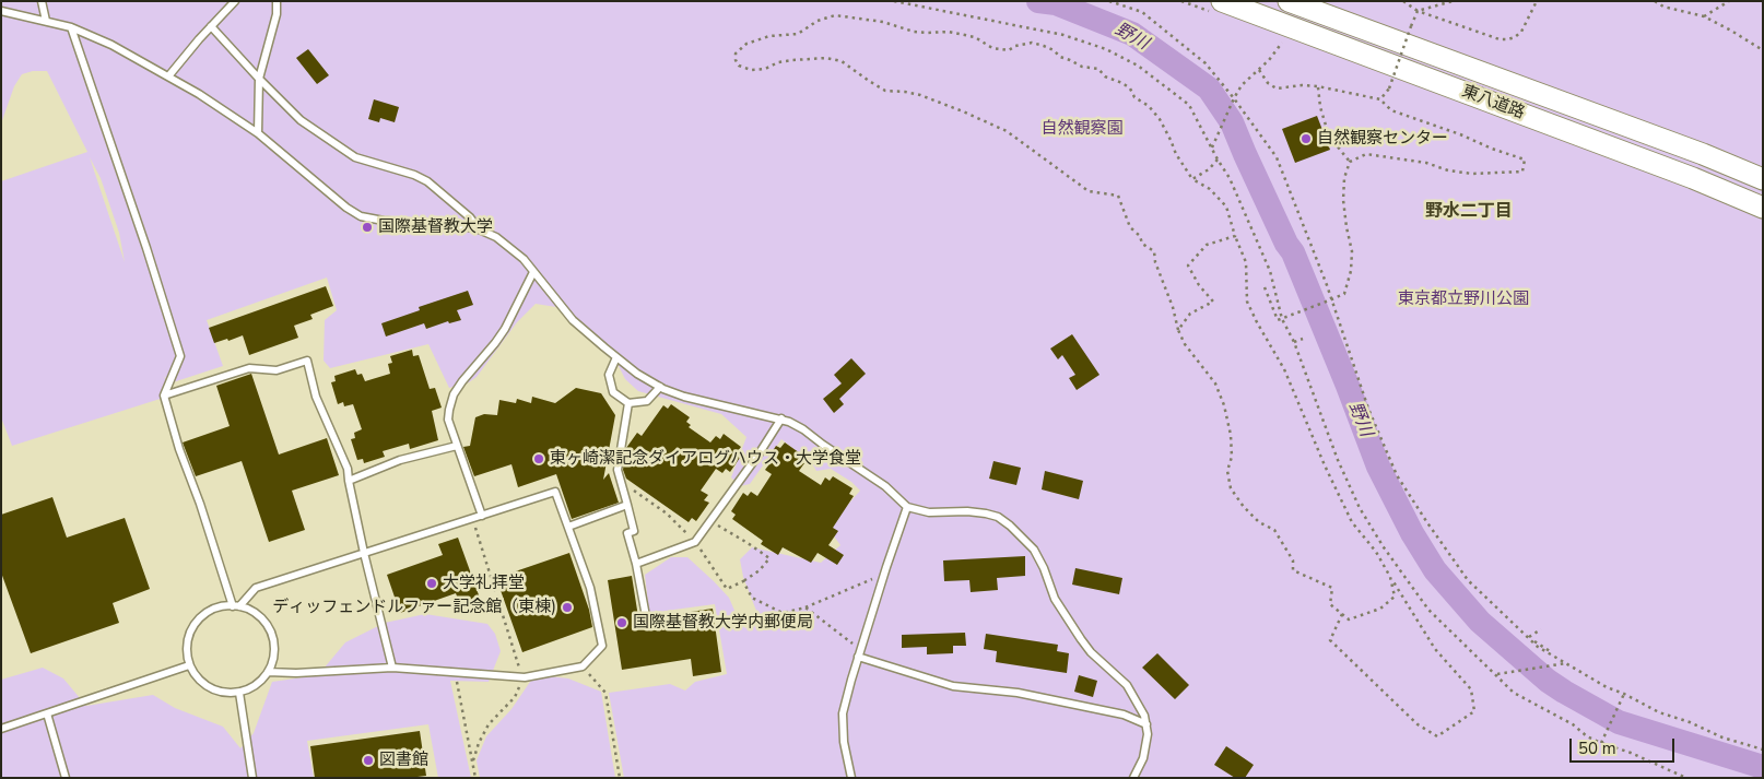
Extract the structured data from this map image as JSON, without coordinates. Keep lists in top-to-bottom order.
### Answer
{
  "streets": {
    "main road": ["東八道路"]
  },
  "districts": ["野水二丁目"],
  "water": ["野川"],
  "parks": ["自然観察園", "東京都立野川公園"],
  "places": [
    "自然観察センター",
    "国際基督教大学",
    "東ヶ崎潔記念ダイアログハウス・大学食堂",
    "大学礼拝堂",
    "ディッフェンドルファー記念館（東棟)",
    "国際基督教大学内郵便局",
    "図書館"
  ],
  "scale_bar": "50 m"
}
